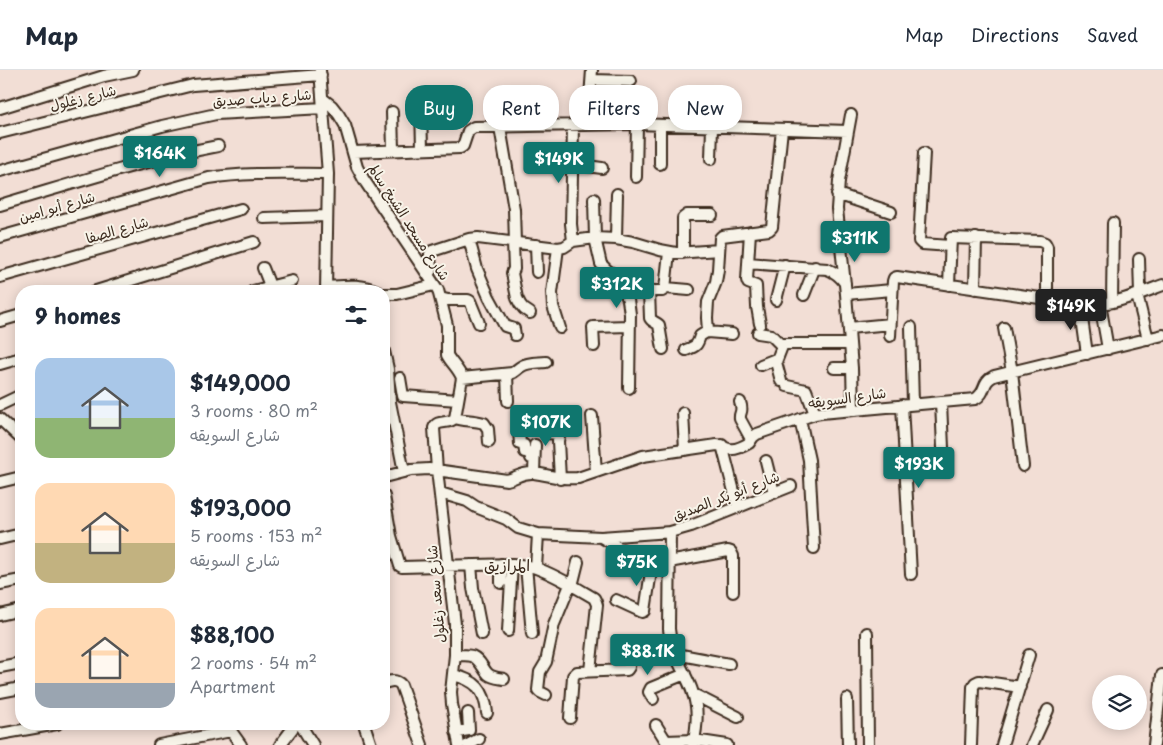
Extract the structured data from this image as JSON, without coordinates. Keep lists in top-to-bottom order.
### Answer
{
  "streets": {
    "street": [
      "شارع زغلول",
      "شارع دياب صديق",
      "شارع أبو امين",
      "شارع مسجد الشيخ سالم",
      "شارع الصفا",
      "شارع السويقه",
      "شارع أبو بكر الصديق",
      "شارع سعد زغلول"
    ]
  },
  "crossings": [
    ["شارع دياب صديق", "شارع مسجد الشيخ سالم"],
    ["شارع السويقه", "شارع سعد زغلول"],
    ["شارع أبو بكر الصديق", "شارع سعد زغلول"]
  ],
  "districts": ["المرازيق"],
  "page": {
    "header": "Map",
    "nav": ["Map", "Directions", "Saved"],
    "chip": [
      "Buy",
      "Rent",
      "Filters",
      "New"
    ],
    "price": [
      "$164K",
      "$149K",
      "$311K",
      "$312K",
      "$149K",
      "$107K",
      "$193K",
      "$75K",
      "$88.1K"
    ],
    "heading": "9 homes",
    "list": [
      {
        "name": "$149,000",
        "note": "3 rooms · 80 m² · شارع السويقه"
      },
      {
        "name": "$193,000",
        "note": "5 rooms · 153 m² · شارع السويقه"
      },
      {
        "name": "$88,100",
        "note": "2 rooms · 54 m² · Apartment"
      }
    ]
  }
}
